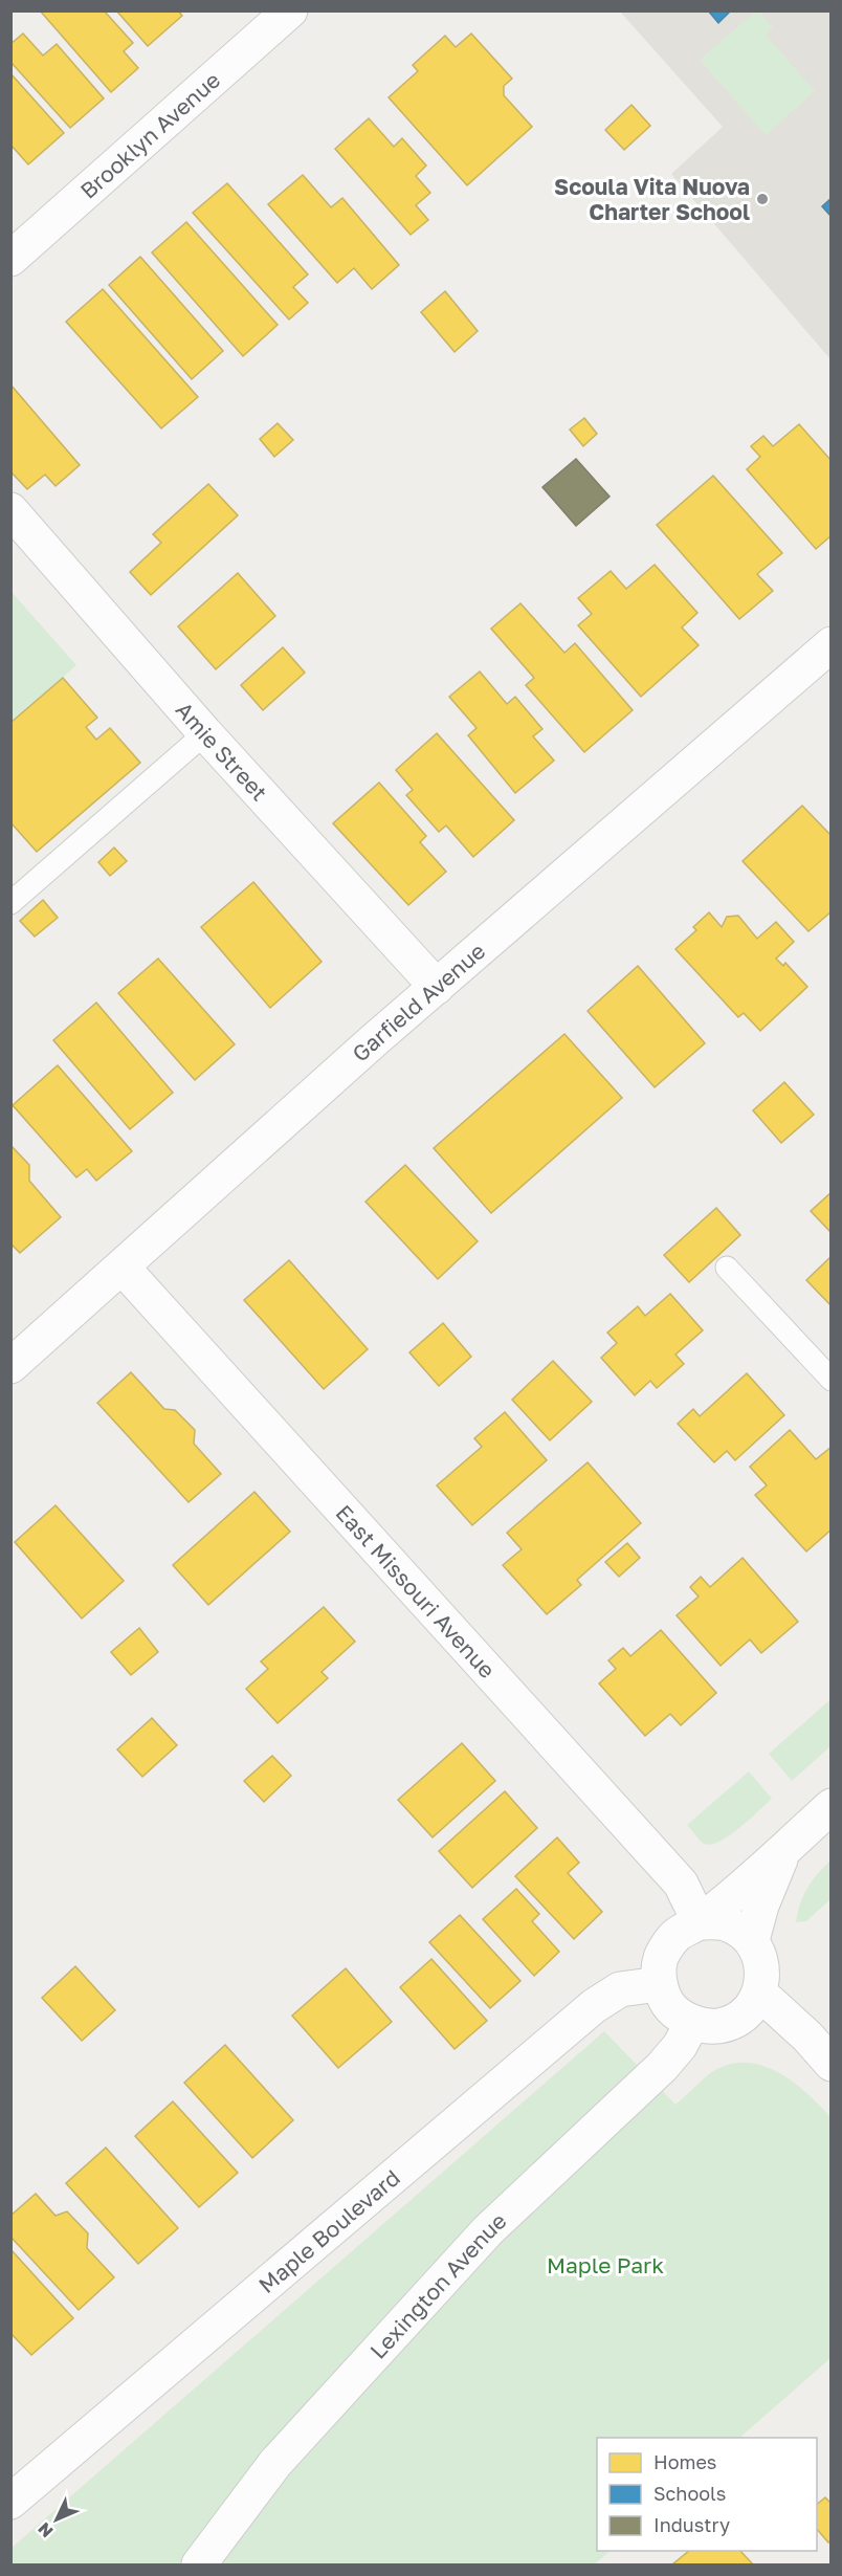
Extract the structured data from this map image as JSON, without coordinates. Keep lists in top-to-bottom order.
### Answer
{
  "streets": {
    "street": [
      "Brooklyn Avenue",
      "Amie Street",
      "Garfield Avenue",
      "East Missouri Avenue",
      "Maple Boulevard",
      "Lexington Avenue"
    ]
  },
  "crossings": [
    ["Amie Street", "Garfield Avenue"],
    ["Garfield Avenue", "East Missouri Avenue"],
    ["East Missouri Avenue", "Maple Boulevard"],
    ["East Missouri Avenue", "Lexington Avenue"],
    ["Maple Boulevard", "Lexington Avenue"]
  ],
  "parks": ["Maple Park"],
  "places": ["Scoula Vita Nuova Charter School"],
  "legend": ["Homes", "Schools", "Industry"],
  "north": "bottom left"
}
